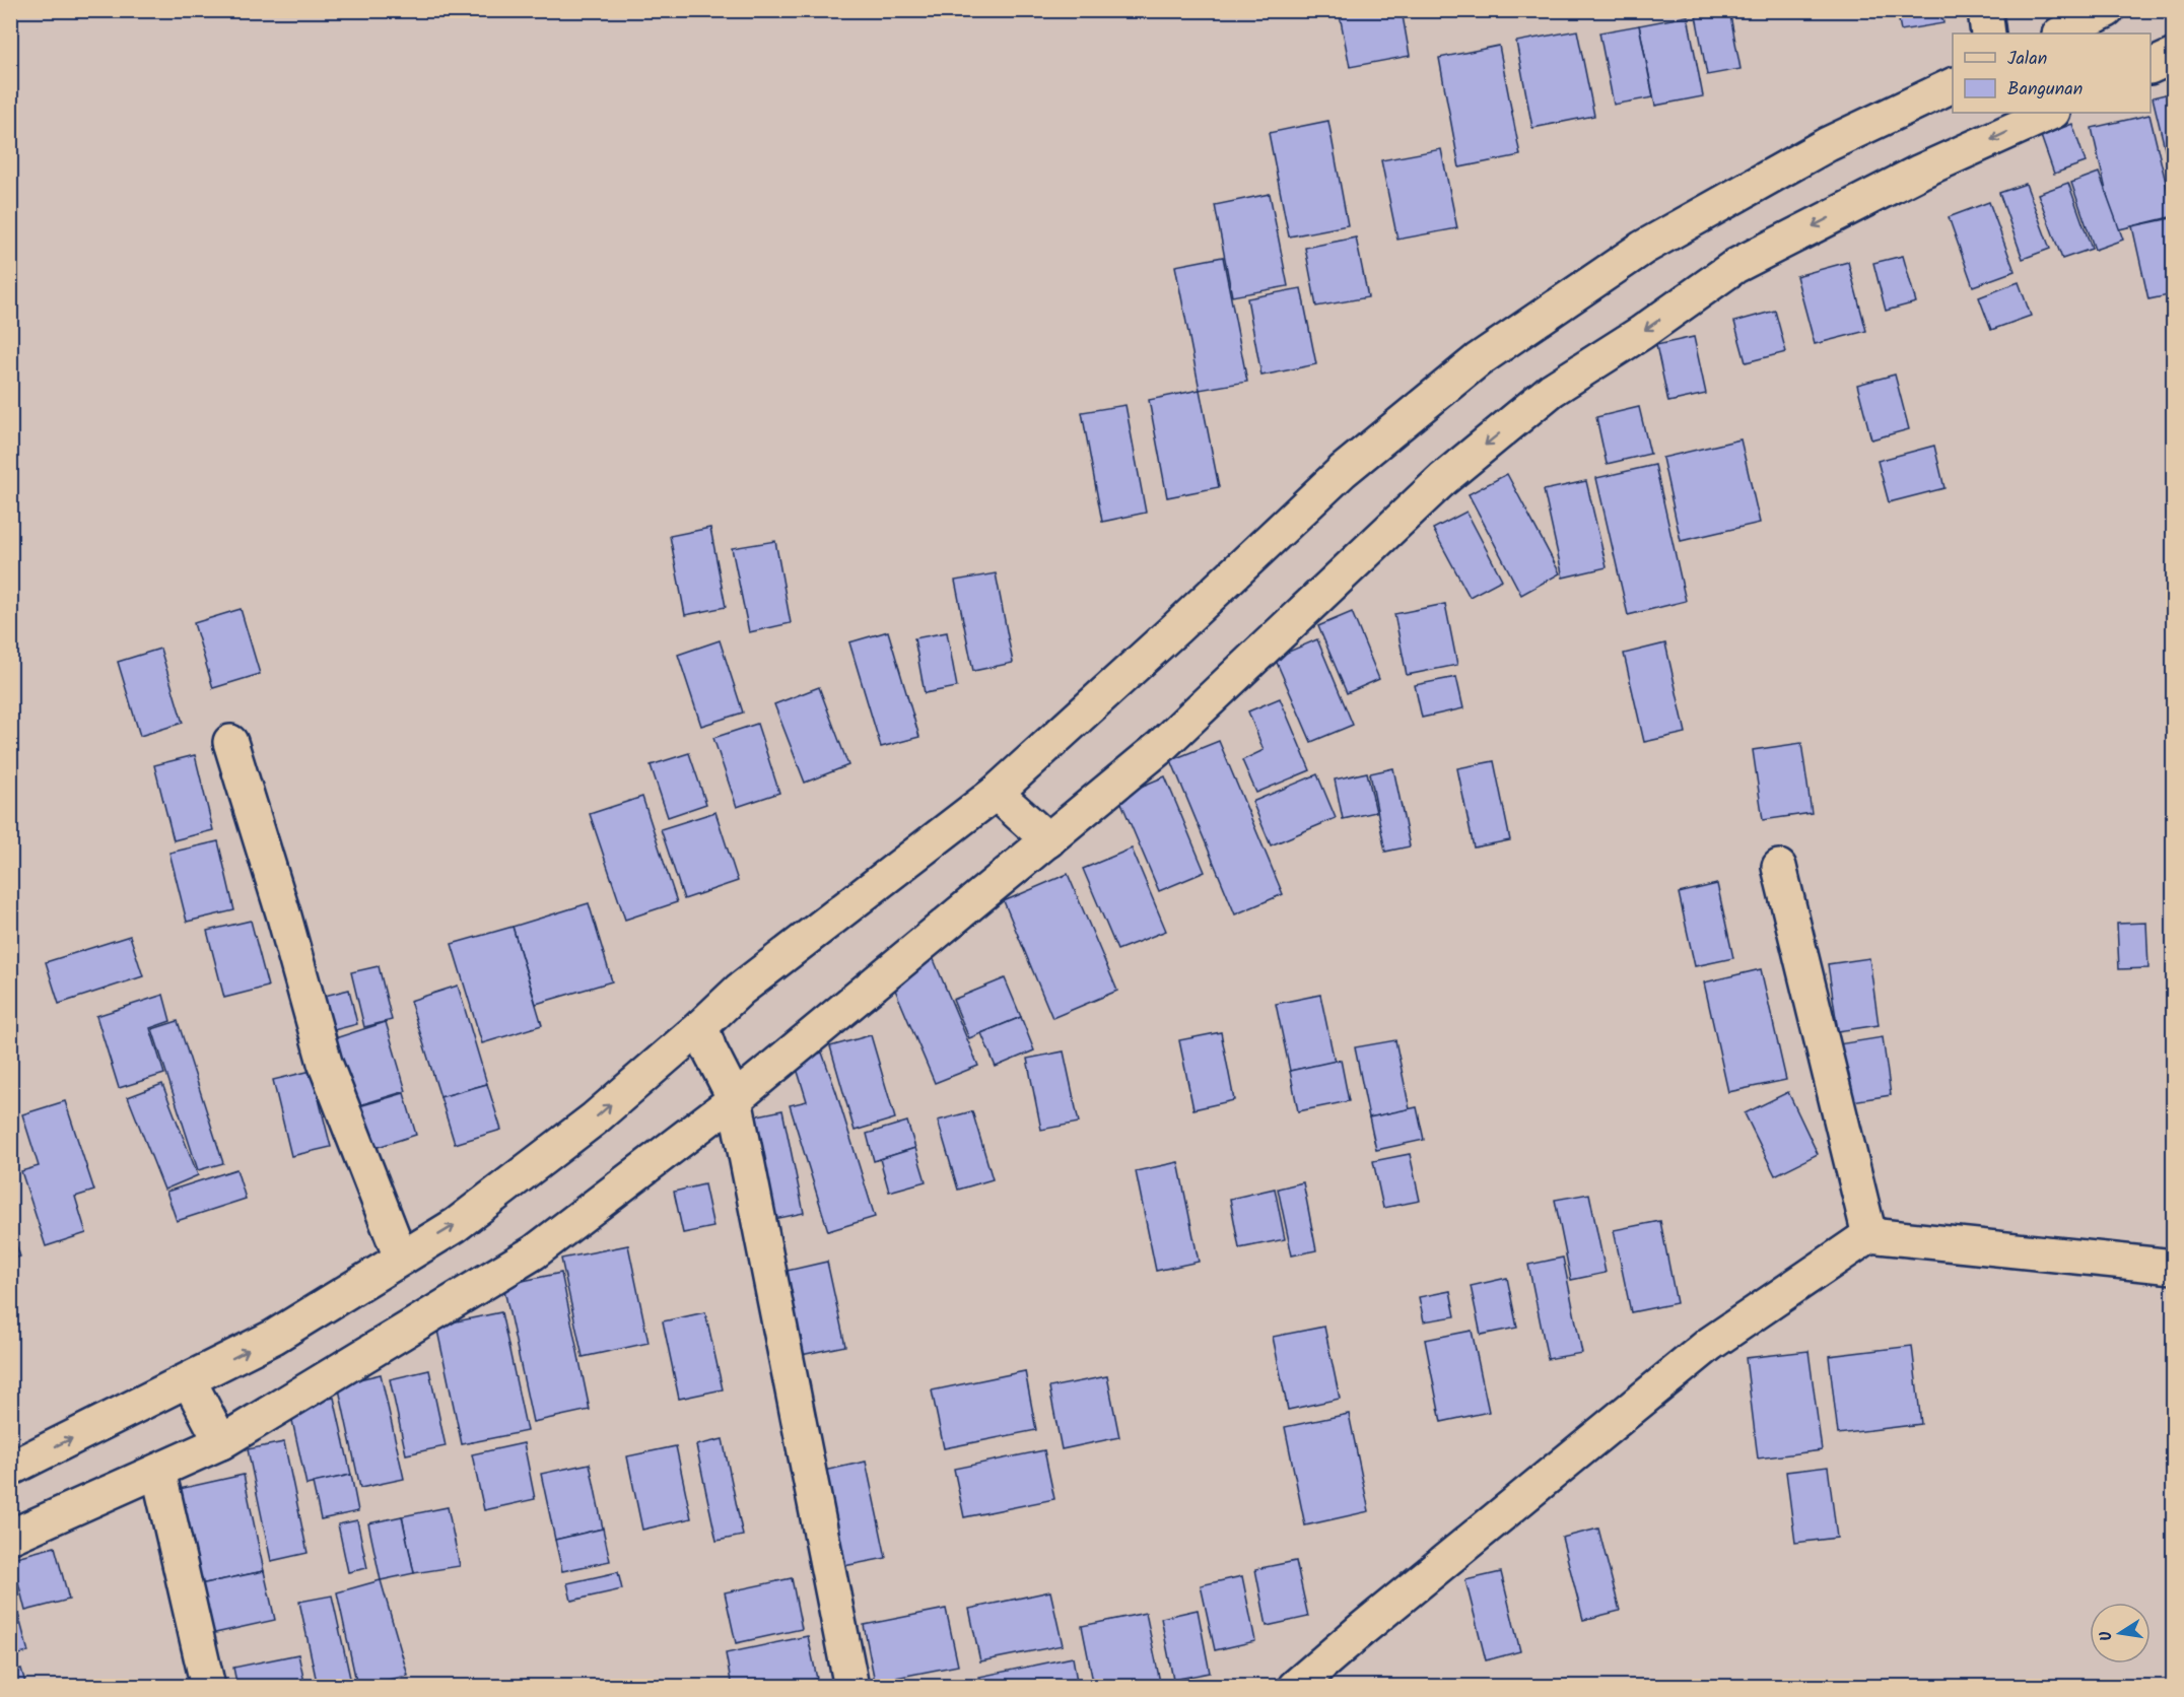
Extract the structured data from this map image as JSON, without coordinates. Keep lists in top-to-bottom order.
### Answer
{
  "legend": ["Jalan", "Bangunan"],
  "north": "left"
}
